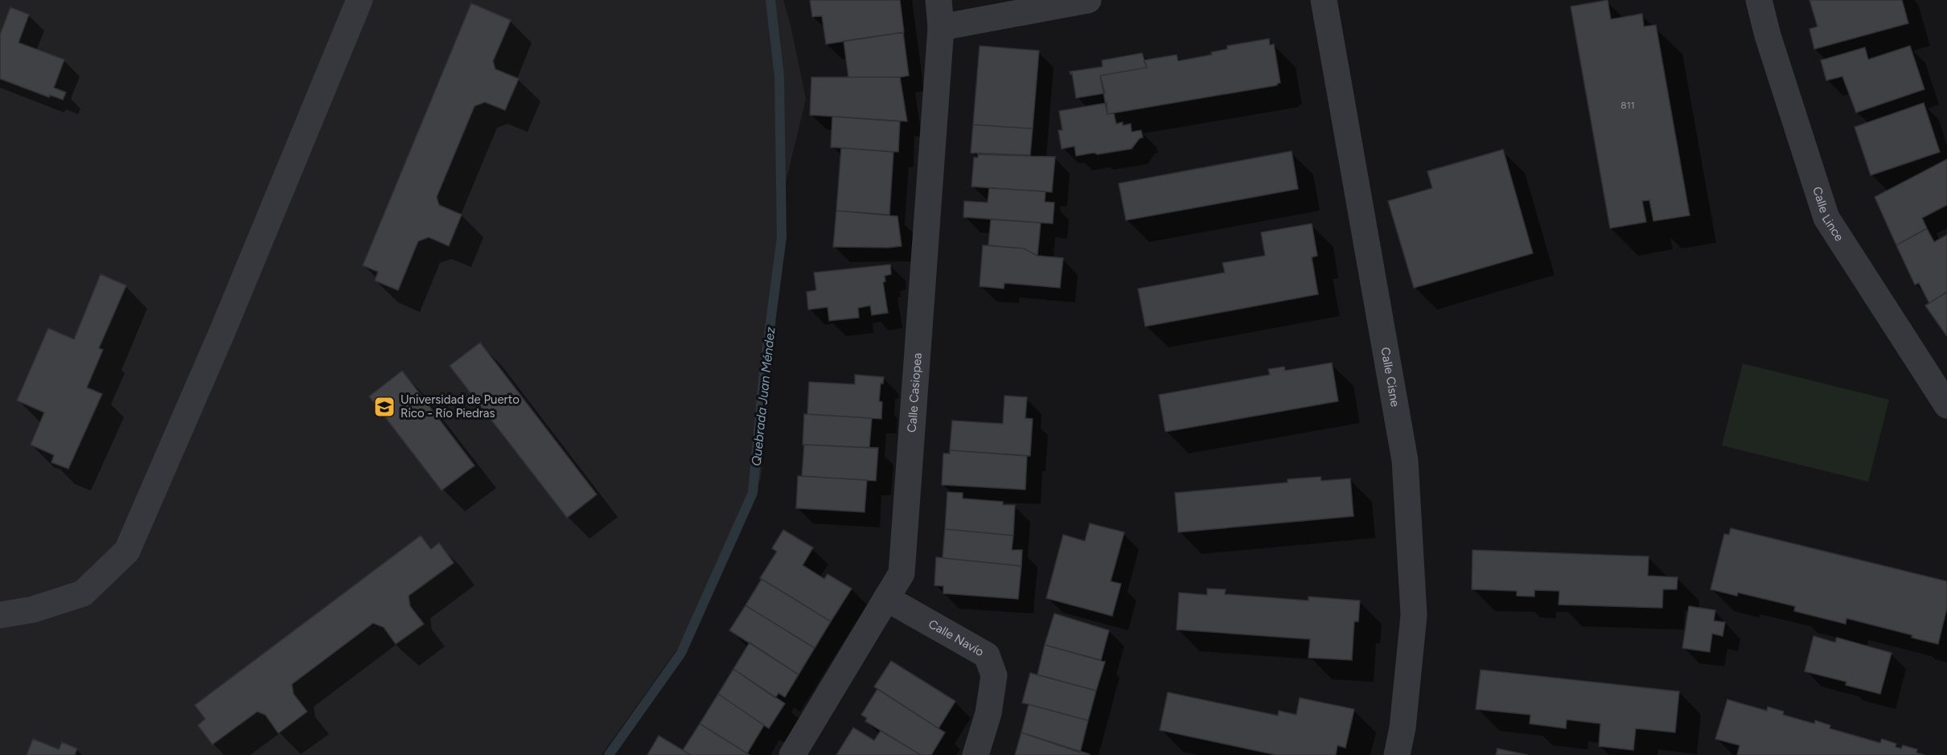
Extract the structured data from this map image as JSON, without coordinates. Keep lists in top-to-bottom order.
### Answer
{
  "streets": {
    "street": [
      "Calle Lince",
      "Calle Cisne",
      "Calle Casiopea",
      "Calle Navío"
    ]
  },
  "crossings": [
    ["Calle Casiopea", "Calle Navío"]
  ],
  "water": ["Quebrada Juan Méndez"],
  "places": {
    "school or university": ["Universidad de Puerto Rico - Río Piedras"]
  },
  "house_numbers": ["811"]
}
